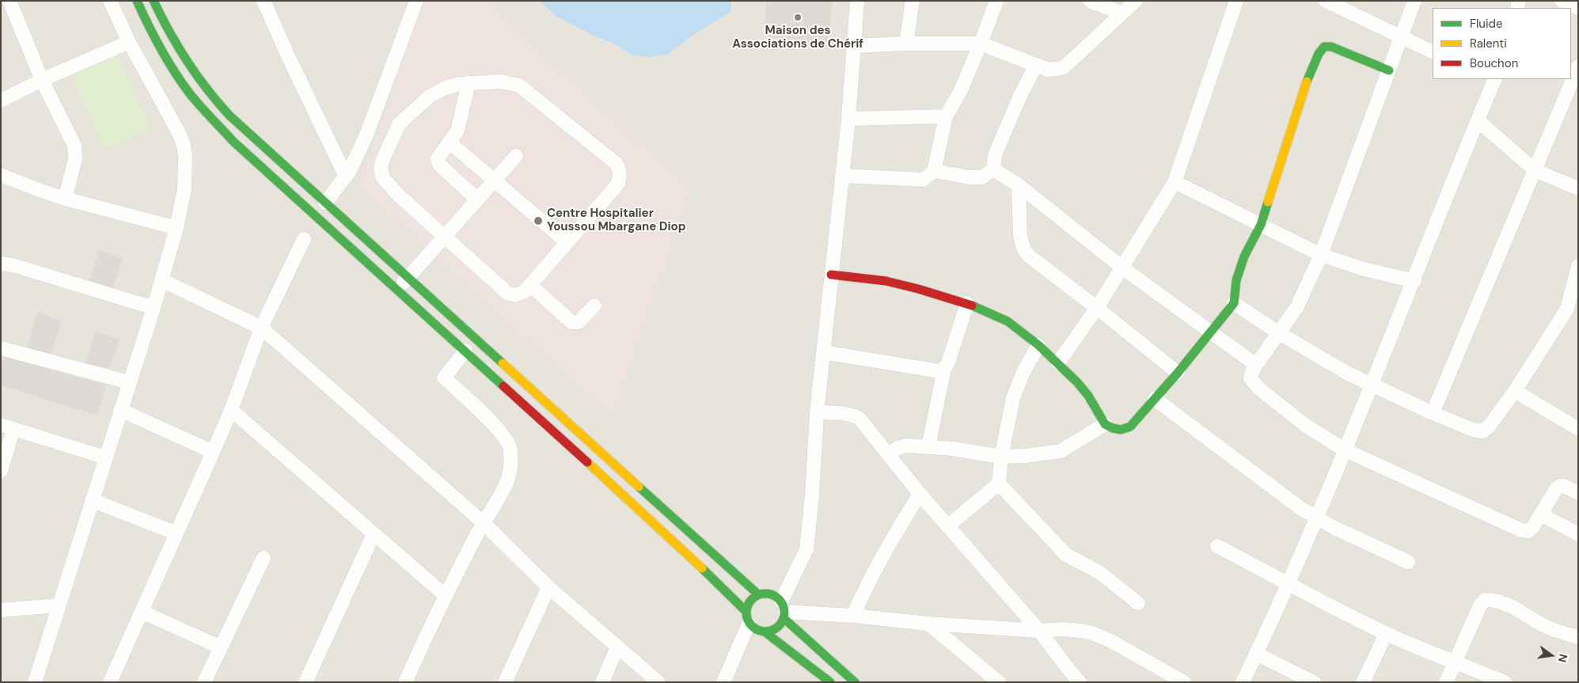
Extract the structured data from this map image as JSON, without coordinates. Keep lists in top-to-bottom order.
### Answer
{
  "places": ["Maison des Associations de Chérif", "Centre Hospitalier Youssou Mbargane Diop"],
  "legend": ["Fluide", "Ralenti", "Bouchon"],
  "north": "right"
}
